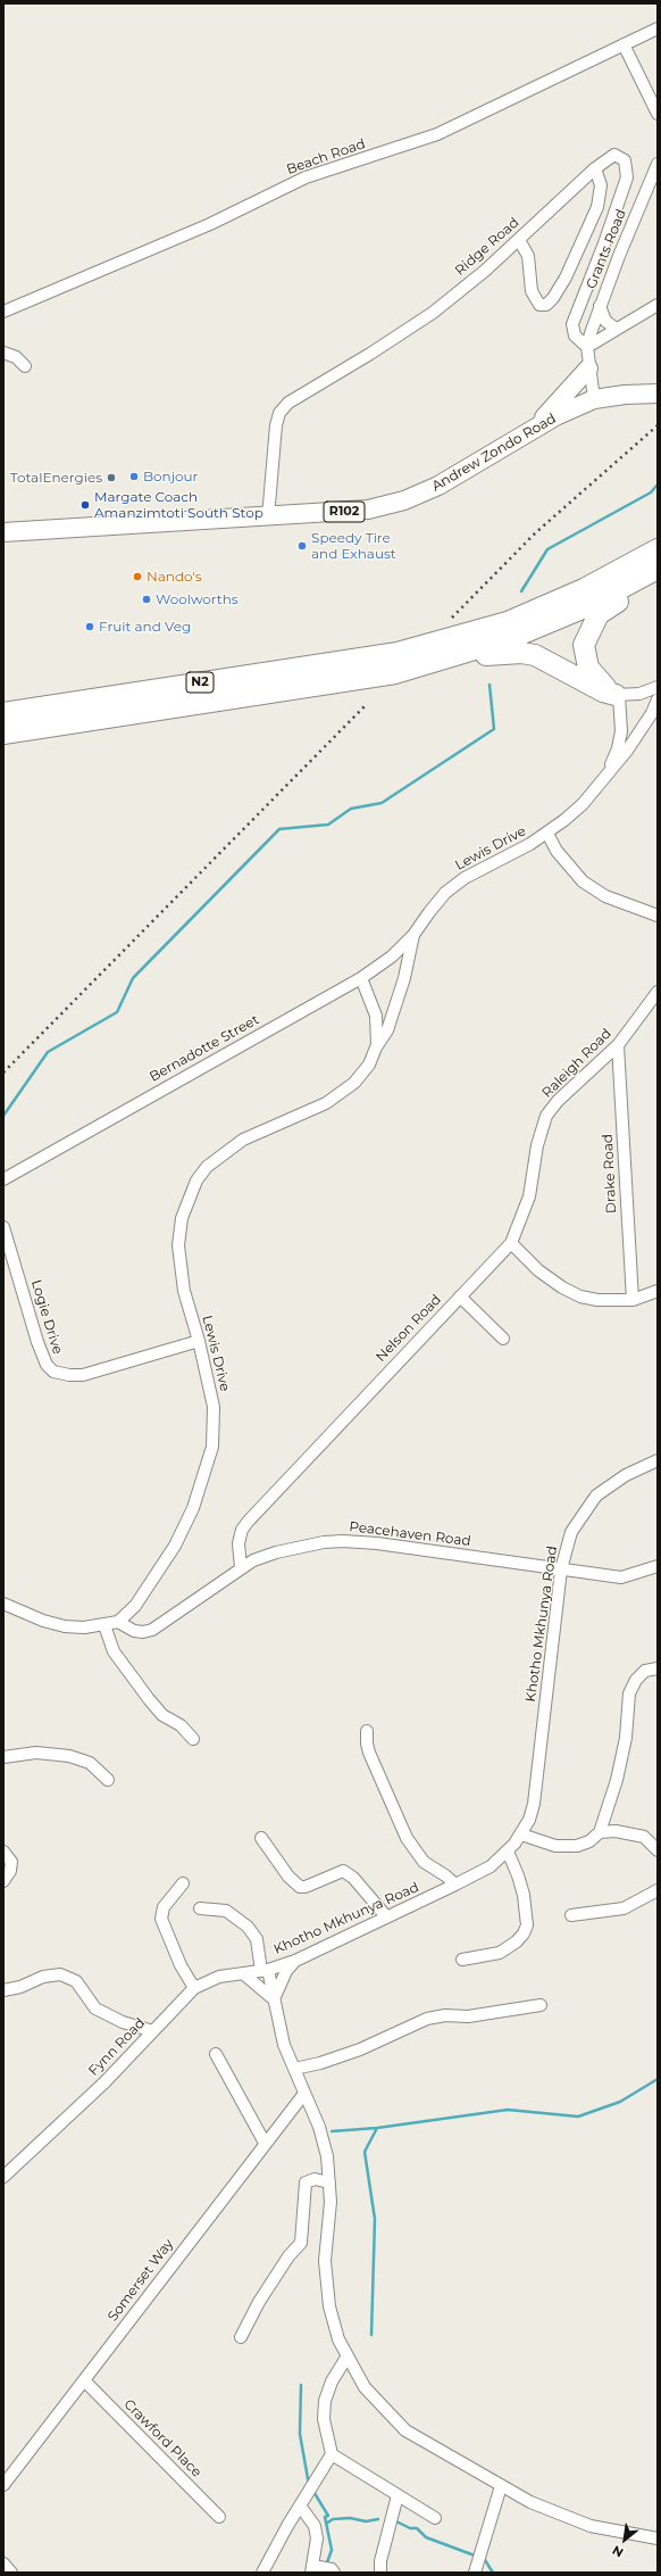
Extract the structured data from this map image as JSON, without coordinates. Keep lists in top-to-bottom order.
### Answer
{
  "streets": {
    "highway": ["N2"],
    "main road": ["Andrew Zondo Road", "R102"],
    "street": [
      "Beach Road",
      "Ridge Road",
      "Grants Road",
      "Lewis Drive",
      "Bernadotte Street",
      "Raleigh Road",
      "Drake Road",
      "Logie Drive",
      "Nelson Road",
      "Peacehaven Road",
      "Khotho Mkhunya Road",
      "Fynn Road",
      "Somerset Way",
      "Crawford Place"
    ]
  },
  "crossings": [
    ["Ridge Road", "Grants Road"],
    ["Ridge Road", "Andrew Zondo Road"],
    ["Lewis Drive", "Bernadotte Street"],
    ["Lewis Drive", "Logie Drive"],
    ["Lewis Drive", "Peacehaven Road"],
    ["Raleigh Road", "Drake Road"],
    ["Raleigh Road", "Nelson Road"],
    ["Nelson Road", "Peacehaven Road"],
    ["Peacehaven Road", "Khotho Mkhunya Road"],
    ["Khotho Mkhunya Road", "Fynn Road"],
    ["Khotho Mkhunya Road", "Somerset Way"],
    ["Somerset Way", "Crawford Place"]
  ],
  "places": [
    "Bonjour",
    "TotalEnergies",
    "Margate Coach Amanzimtoti South Stop",
    "Speedy Tire and Exhaust",
    "Nando's",
    "Woolworths",
    "Fruit and Veg"
  ],
  "north": "bottom left"
}
